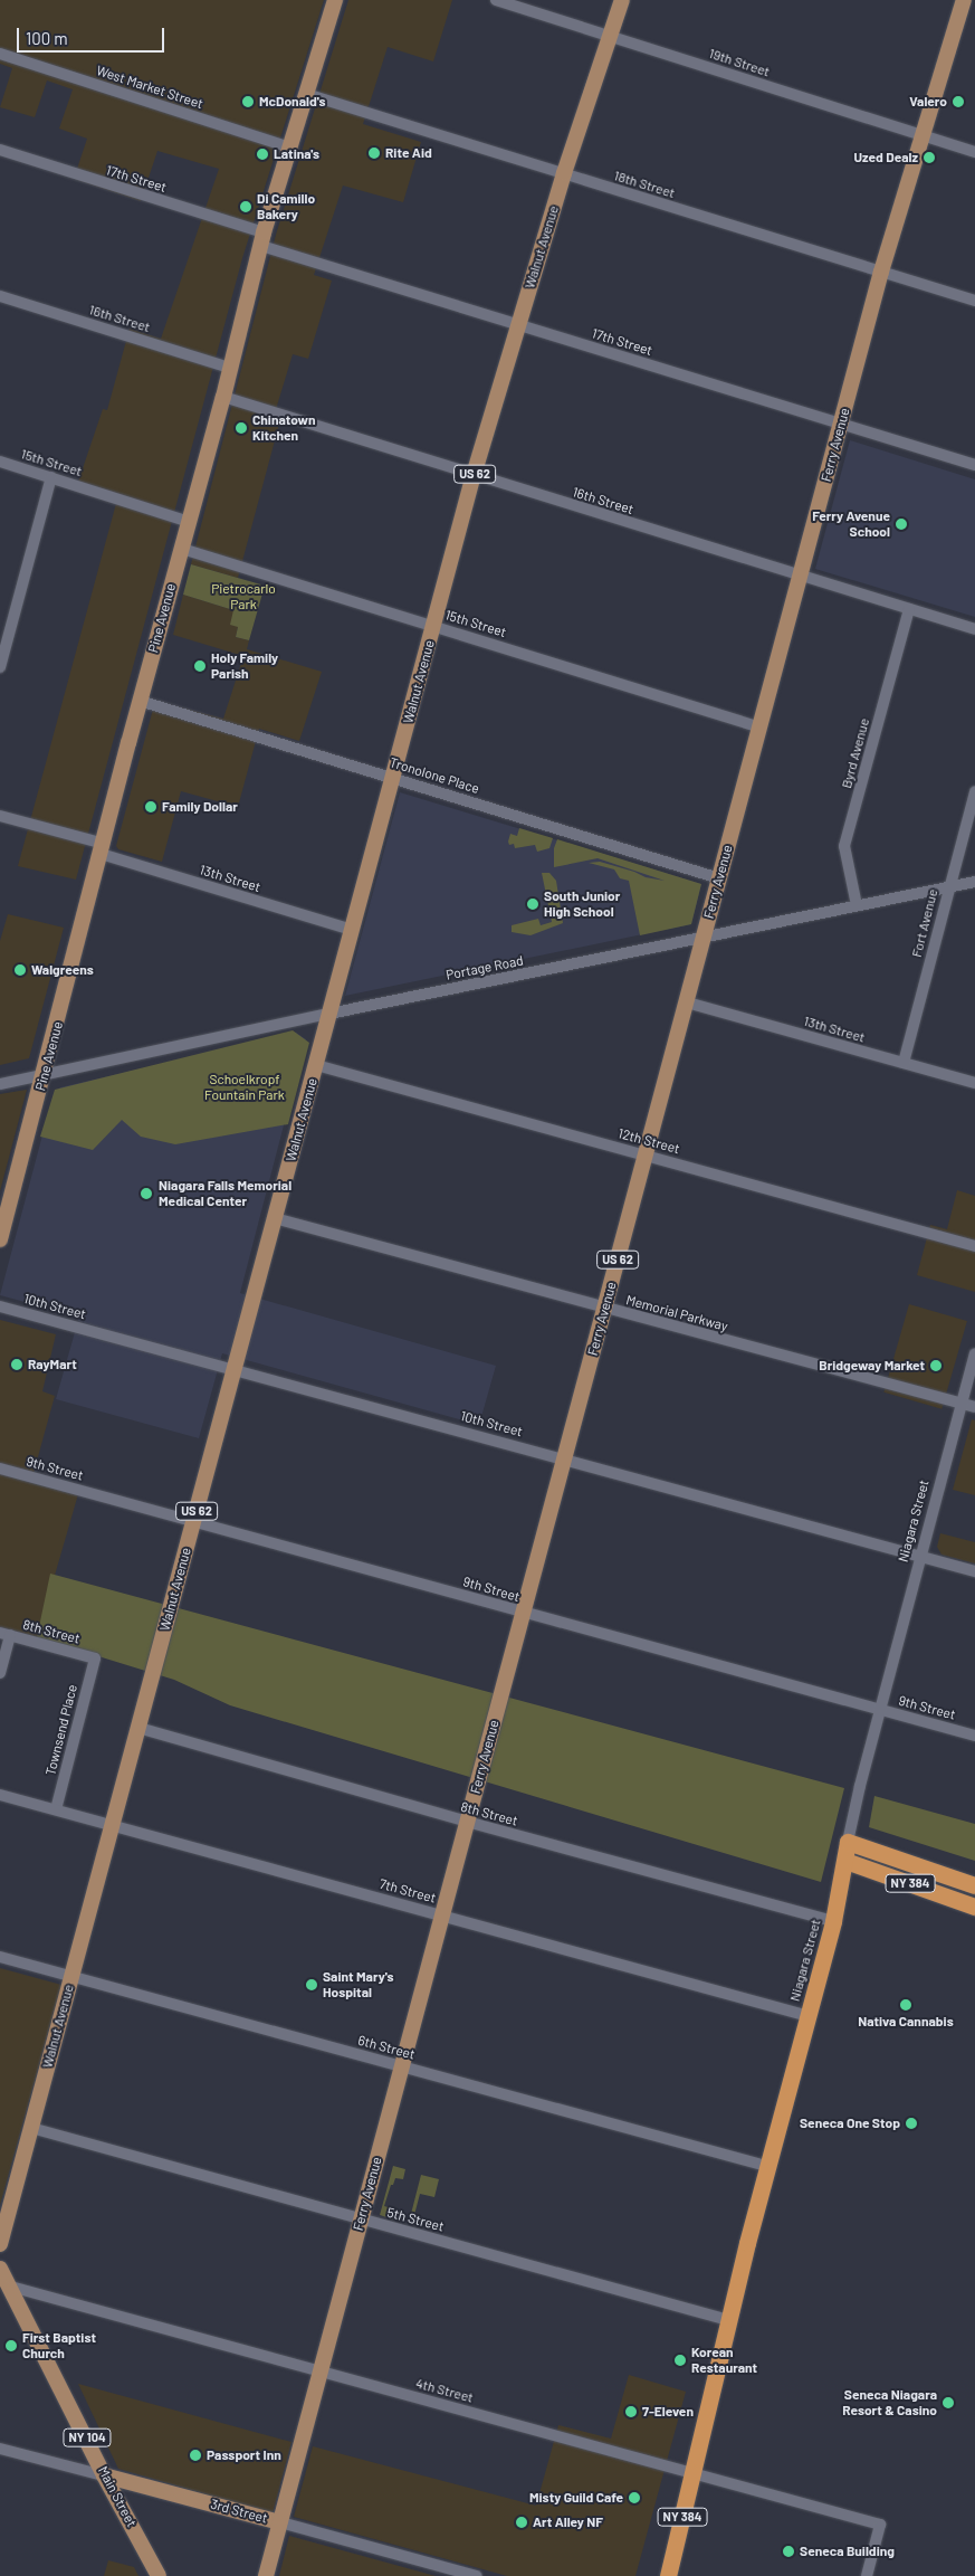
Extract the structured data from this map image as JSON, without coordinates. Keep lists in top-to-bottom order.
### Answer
{
  "streets": {
    "highway": ["Niagara Street", "NY 384"],
    "main road": [
      "Walnut Avenue",
      "Ferry Avenue",
      "US 62",
      "Pine Avenue",
      "NY 104",
      "Main Street",
      "3rd Street"
    ],
    "street": [
      "19th Street",
      "West Market Street",
      "17th Street",
      "18th Street",
      "16th Street",
      "15th Street",
      "Byrd Avenue",
      "Tronolone Place",
      "13th Street",
      "Fort Avenue",
      "Portage Road",
      "12th Street",
      "10th Street",
      "Memorial Parkway",
      "9th Street",
      "8th Street",
      "Townsend Place",
      "7th Street",
      "6th Street",
      "5th Street",
      "4th Street"
    ]
  },
  "crossings": [
    ["19th Street", "Walnut Avenue"],
    ["19th Street", "Ferry Avenue"],
    ["West Market Street", "Pine Avenue"],
    ["17th Street", "Walnut Avenue"],
    ["17th Street", "Ferry Avenue"],
    ["17th Street", "Pine Avenue"],
    ["18th Street", "Walnut Avenue"],
    ["18th Street", "Ferry Avenue"],
    ["18th Street", "Pine Avenue"],
    ["Walnut Avenue", "16th Street"],
    ["Walnut Avenue", "15th Street"],
    ["Walnut Avenue", "Tronolone Place"],
    ["Walnut Avenue", "13th Street"],
    ["Walnut Avenue", "Portage Road"],
    ["Walnut Avenue", "12th Street"],
    ["Walnut Avenue", "10th Street"],
    ["Walnut Avenue", "Memorial Parkway"],
    ["Walnut Avenue", "9th Street"],
    ["Walnut Avenue", "8th Street"],
    ["Walnut Avenue", "7th Street"],
    ["Walnut Avenue", "6th Street"],
    ["Walnut Avenue", "5th Street"],
    ["16th Street", "Ferry Avenue"],
    ["16th Street", "Pine Avenue"],
    ["16th Street", "Byrd Avenue"],
    ["Ferry Avenue", "15th Street"],
    ["Ferry Avenue", "Tronolone Place"],
    ["Ferry Avenue", "13th Street"],
    ["Ferry Avenue", "Portage Road"],
    ["Ferry Avenue", "12th Street"],
    ["Ferry Avenue", "10th Street"],
    ["Ferry Avenue", "Memorial Parkway"],
    ["Ferry Avenue", "9th Street"],
    ["Ferry Avenue", "8th Street"],
    ["Ferry Avenue", "7th Street"],
    ["Ferry Avenue", "6th Street"],
    ["Ferry Avenue", "5th Street"],
    ["Ferry Avenue", "4th Street"],
    ["Ferry Avenue", "3rd Street"],
    ["15th Street", "Pine Avenue"],
    ["Pine Avenue", "Tronolone Place"],
    ["Pine Avenue", "13th Street"],
    ["Pine Avenue", "Portage Road"],
    ["Byrd Avenue", "Portage Road"],
    ["13th Street", "Fort Avenue"],
    ["Fort Avenue", "Portage Road"],
    ["10th Street", "Niagara Street"],
    ["Memorial Parkway", "Niagara Street"],
    ["9th Street", "Niagara Street"],
    ["Niagara Street", "8th Street"],
    ["Niagara Street", "NY 384"],
    ["Niagara Street", "7th Street"],
    ["Niagara Street", "6th Street"],
    ["Niagara Street", "5th Street"],
    ["Niagara Street", "4th Street"],
    ["8th Street", "Townsend Place"],
    ["Townsend Place", "7th Street"],
    ["4th Street", "Main Street"],
    ["Main Street", "3rd Street"]
  ],
  "parks": ["Pietrocarlo Park", "Schoelkropf Fountain Park"],
  "places": [
    "McDonald's",
    "Valero",
    "Rite Aid",
    "Latina's",
    "Uzed Dealz",
    "Di Camillo Bakery",
    "Chinatown Kitchen",
    "Ferry Avenue School",
    "Holy Family Parish",
    "Family Dollar",
    "South Junior High School",
    "Walgreens",
    "Niagara Falls Memorial Medical Center",
    "RayMart",
    "Bridgeway Market",
    "Saint Mary's Hospital",
    "Nativa Cannabis",
    "Seneca One Stop",
    "First Baptist Church",
    "Korean Restaurant",
    "Seneca Niagara Resort & Casino",
    "7-Eleven",
    "Passport Inn",
    "Misty Guild Cafe",
    "Art Alley NF",
    "Seneca Building"
  ],
  "scale_bar": "100 m"
}
